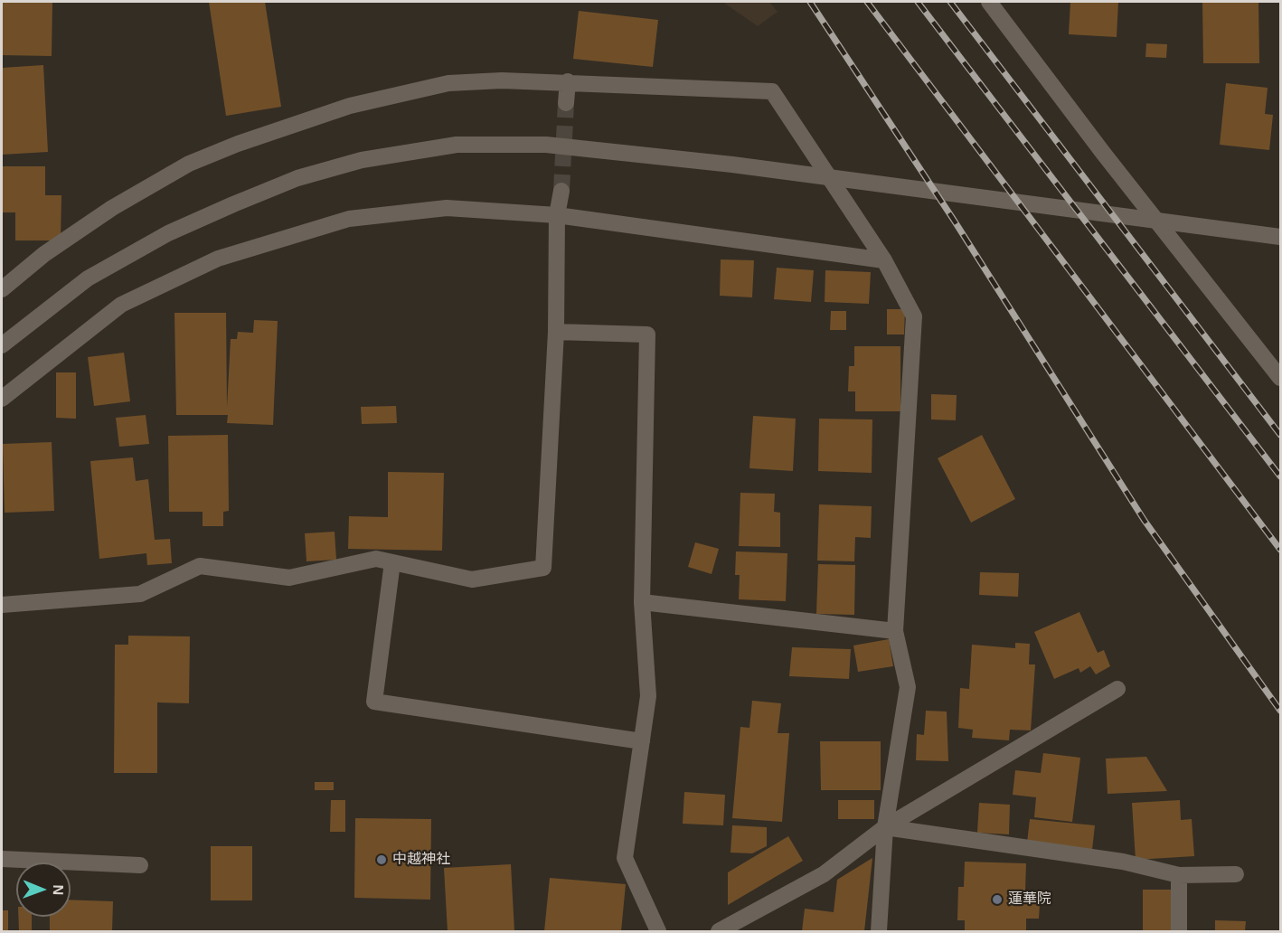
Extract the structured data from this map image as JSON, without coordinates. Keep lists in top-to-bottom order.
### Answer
{
  "places": ["中越神社", "蓮華院"],
  "north": "right"
}
